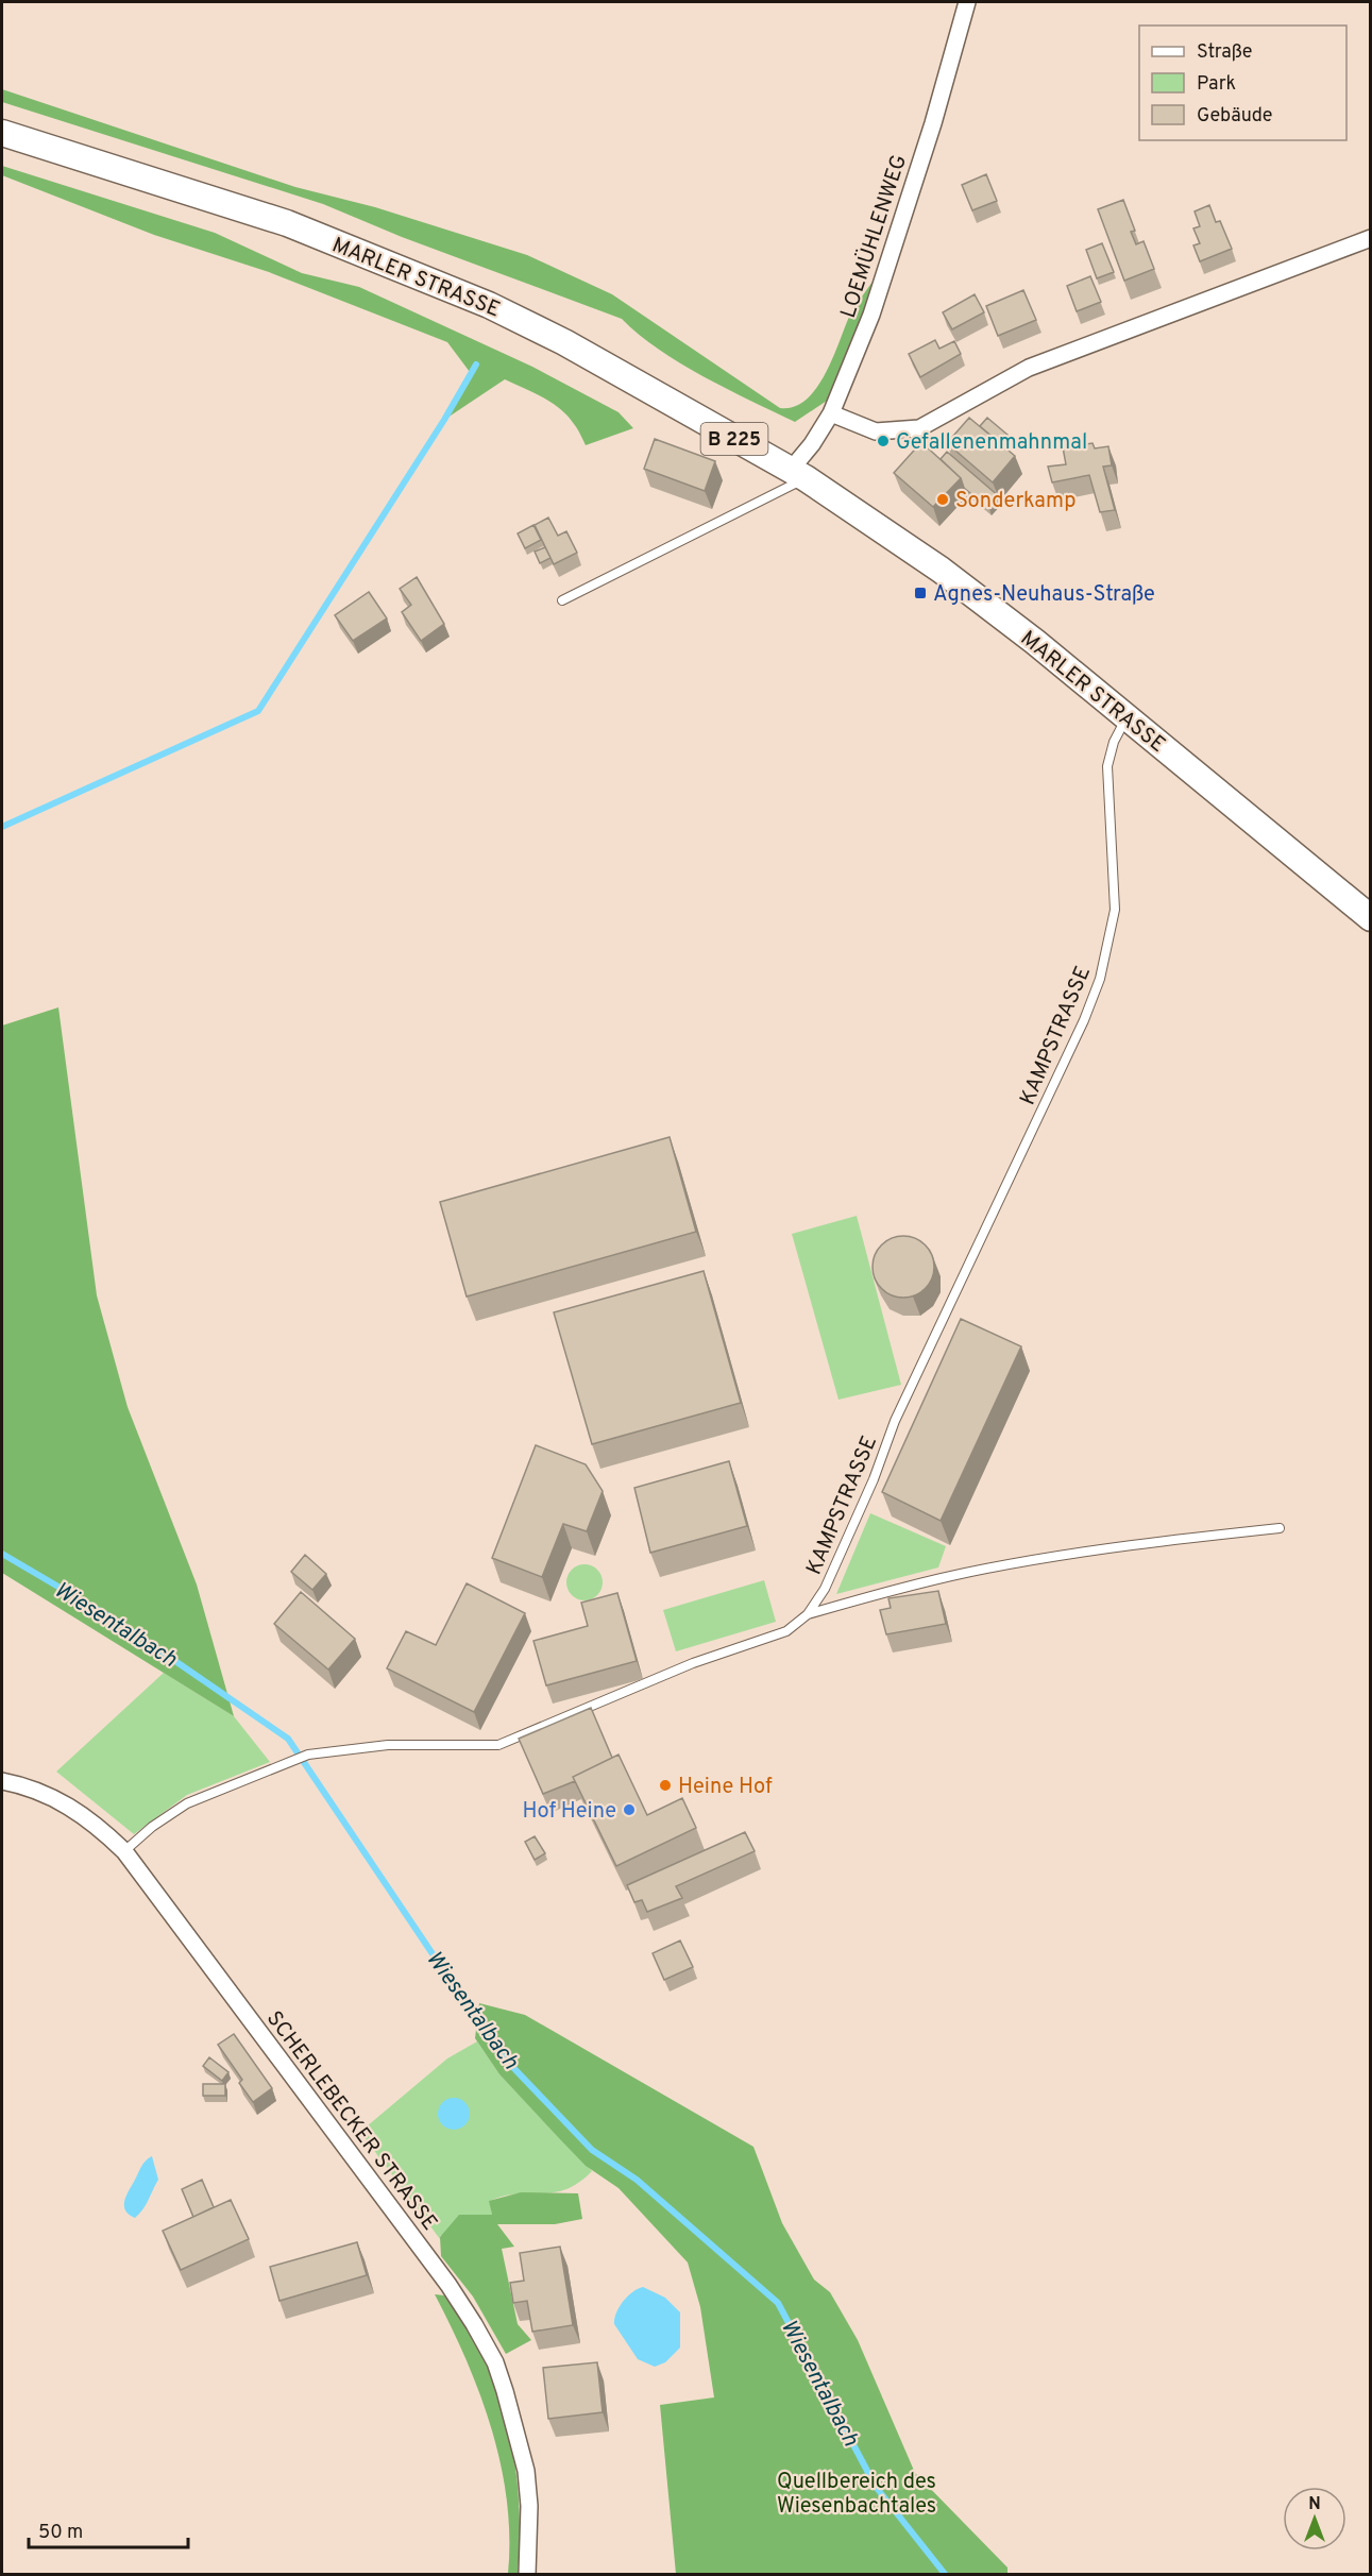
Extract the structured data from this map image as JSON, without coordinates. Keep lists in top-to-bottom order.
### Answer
{
  "streets": {
    "main road": ["MARLER STRASSE", "B 225"],
    "street": ["LOEMÜHLENWEG", "SCHERLEBECKER STRASSE"],
    "lane": ["KAMPSTRASSE"]
  },
  "crossings": [
    ["LOEMÜHLENWEG", "MARLER STRASSE"],
    ["MARLER STRASSE", "KAMPSTRASSE"],
    ["KAMPSTRASSE", "SCHERLEBECKER STRASSE"]
  ],
  "water": ["Wiesentalbach"],
  "parks": ["Quellbereich des Wiesenbachtales"],
  "places": {
    "other": [
      "Gefallenenmahnmal",
      "Sonderkamp",
      "Heine Hof",
      "Hof Heine"
    ],
    "transit": ["Agnes-Neuhaus-Straße"]
  },
  "legend": ["Straße", "Park", "Gebäude"],
  "scale_bar": "50 m",
  "north": "top"
}
